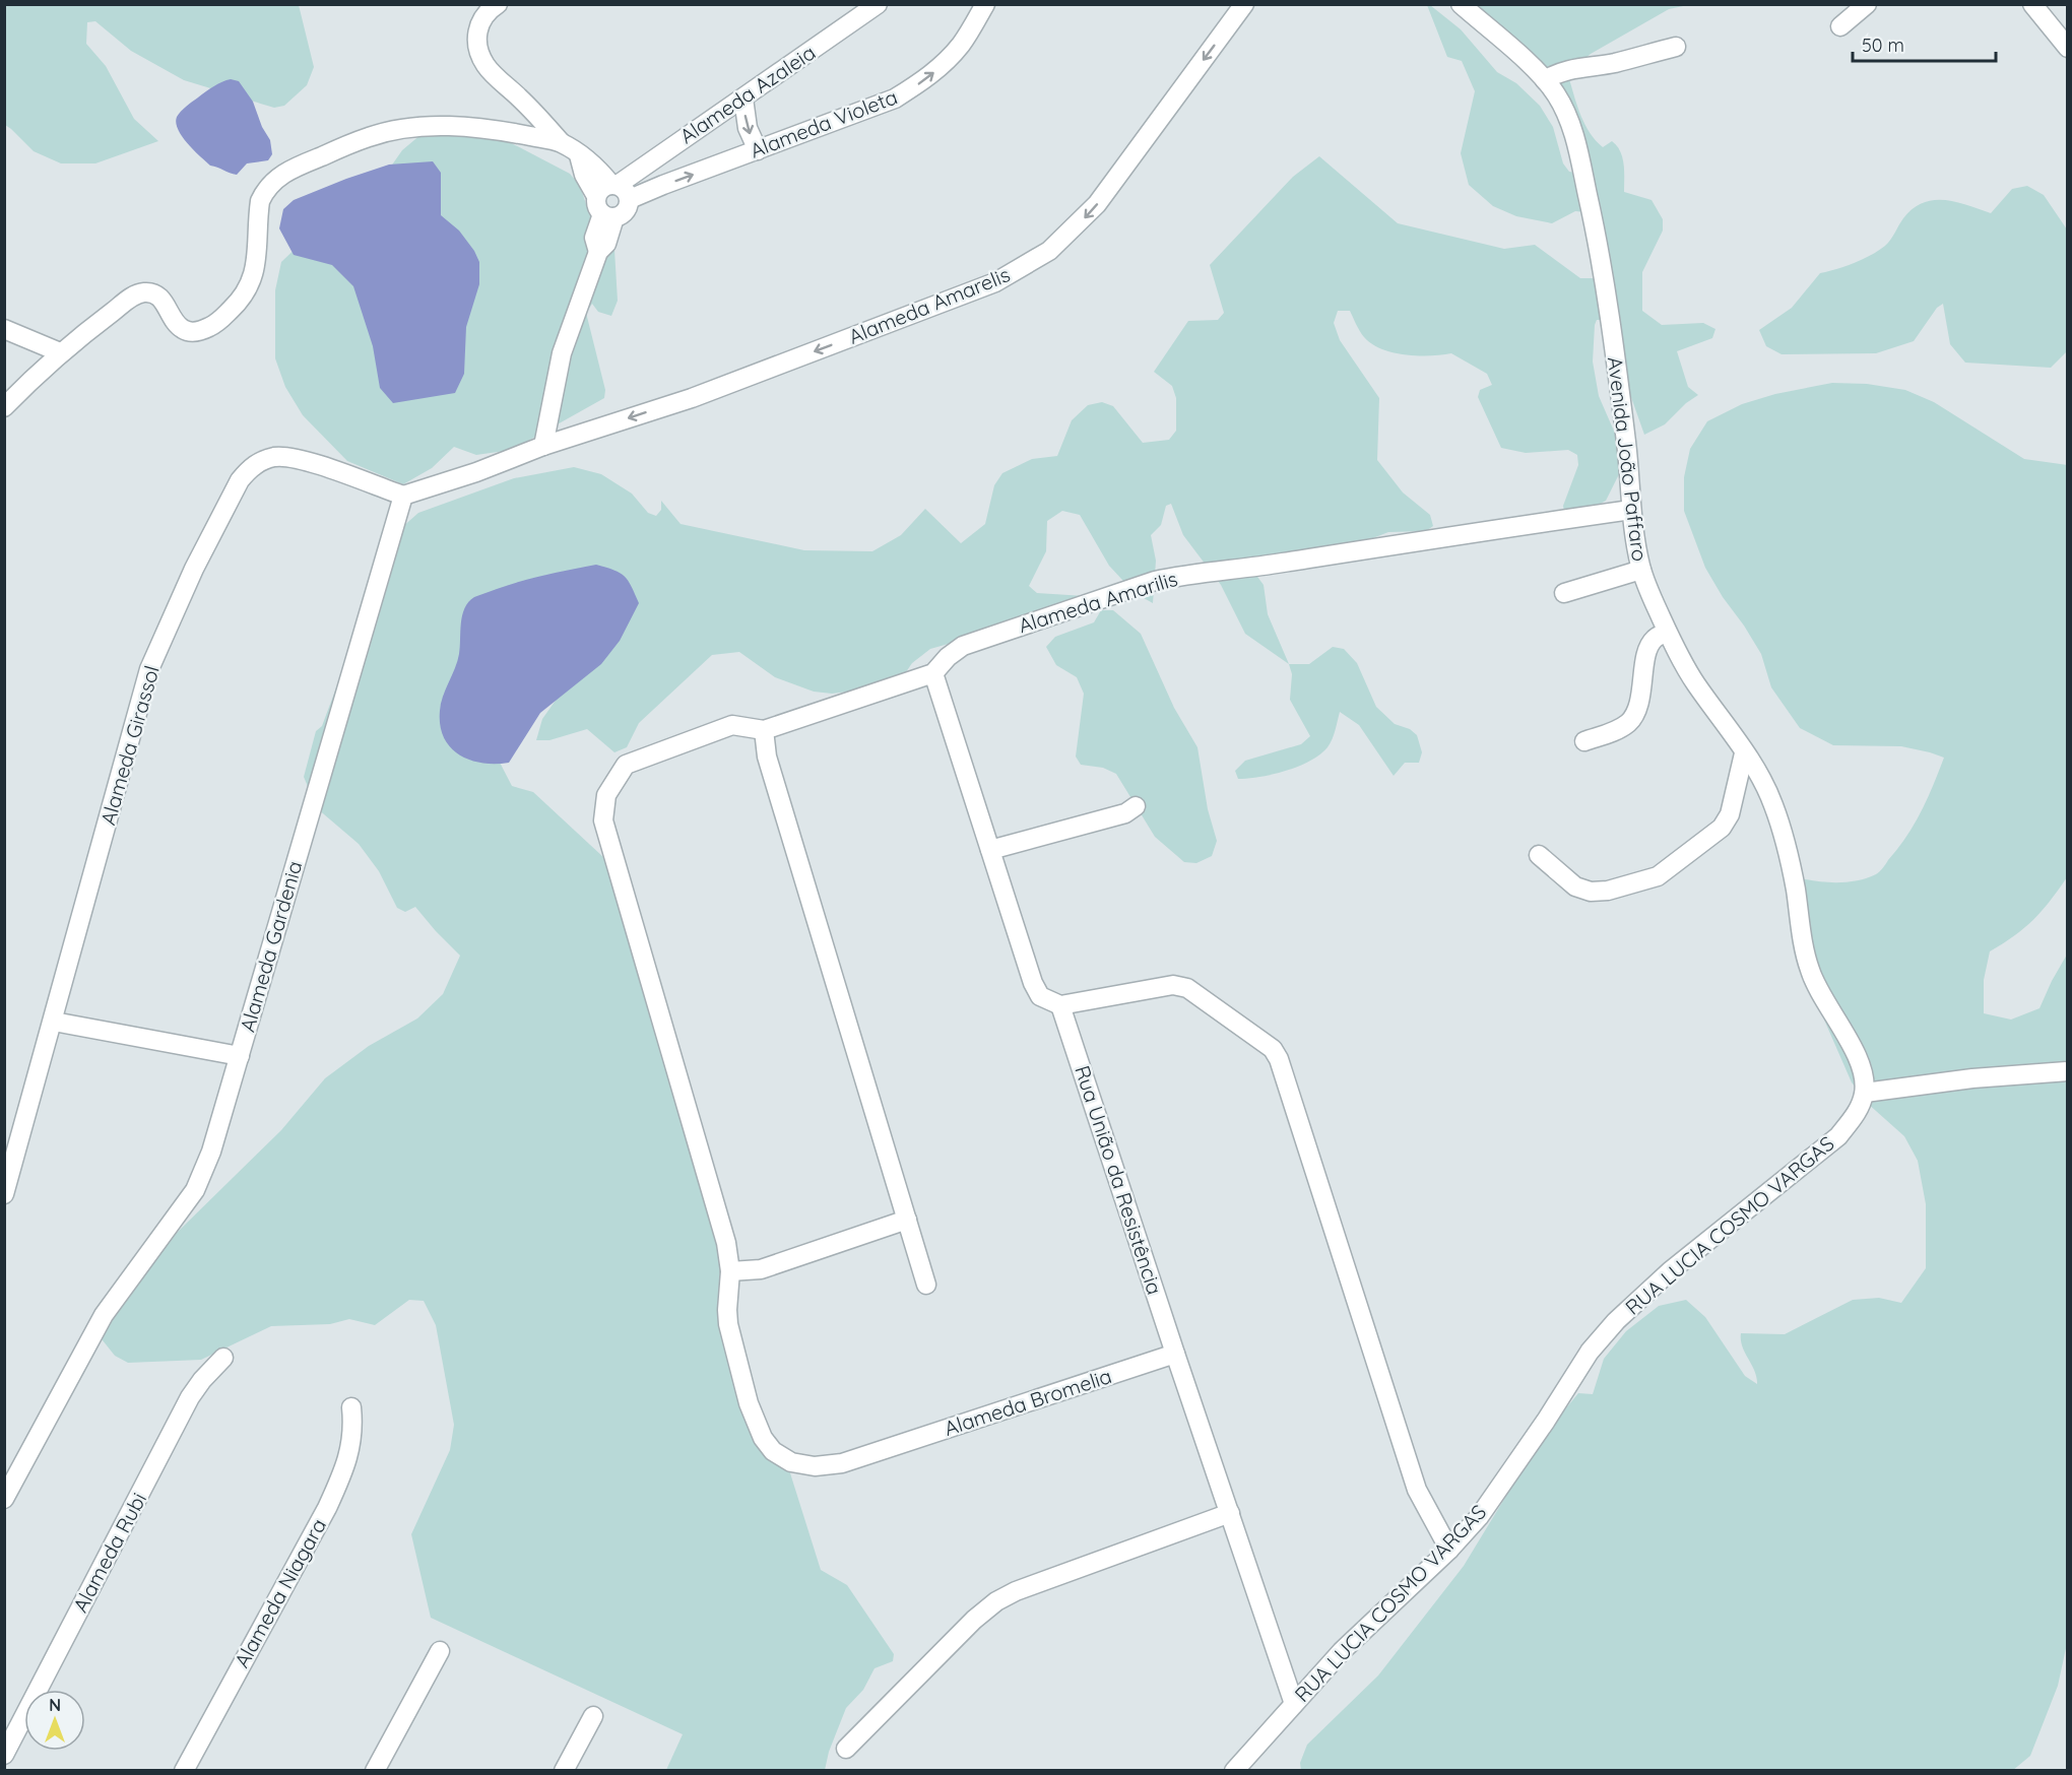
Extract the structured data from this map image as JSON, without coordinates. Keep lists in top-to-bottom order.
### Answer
{
  "streets": {
    "street": [
      "Alameda Azaleia",
      "Alameda Violeta",
      "Alameda Amarelis",
      "Avenida João Paffaro",
      "Alameda Amarilis",
      "Alameda Girassol",
      "Alameda Gardenia",
      "Rua União da Resistência",
      "RUA LUCIA COSMO VARGAS",
      "Alameda Bromelia",
      "Alameda Rubi",
      "Alameda Niagara"
    ]
  },
  "crossings": [
    ["Alameda Azaleia", "Alameda Violeta"],
    ["Avenida João Paffaro", "Alameda Amarilis"],
    ["Avenida João Paffaro", "RUA LUCIA COSMO VARGAS"],
    ["Alameda Amarilis", "Alameda Bromelia"],
    ["Alameda Girassol", "Alameda Gardenia"],
    ["Rua União da Resistência", "Alameda Bromelia"]
  ],
  "one_way": ["Alameda Violeta", "Alameda Amarelis"],
  "scale_bar": "50 m",
  "north": "top"
}
